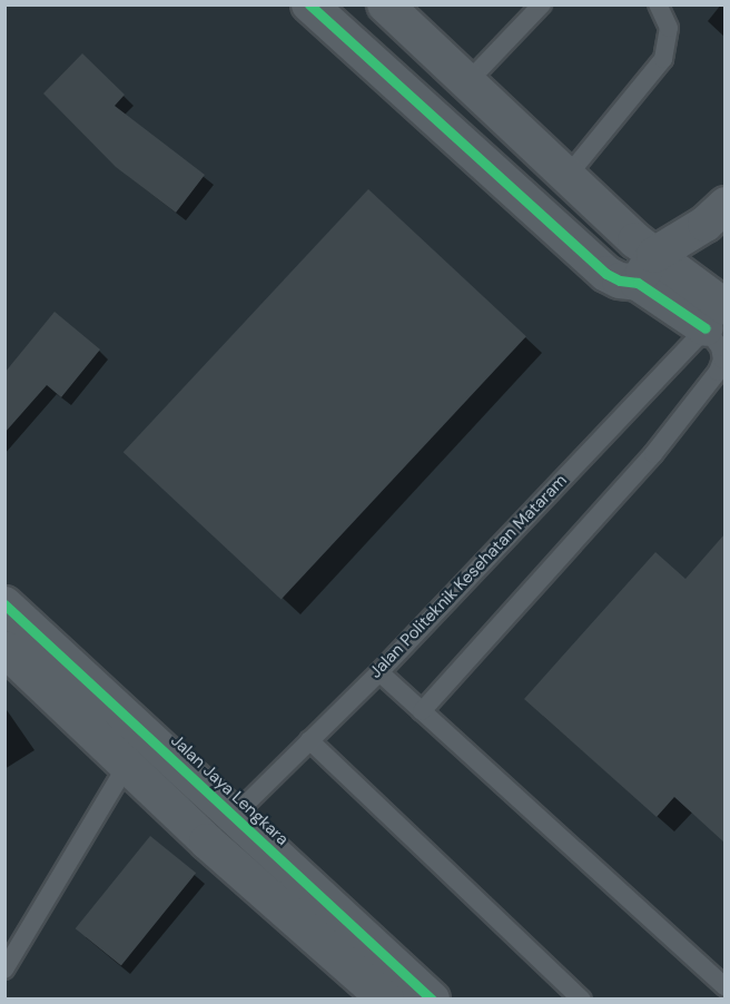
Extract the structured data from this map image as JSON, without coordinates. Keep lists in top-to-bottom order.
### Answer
{
  "streets": {
    "street": ["Jalan Jaya Lengkara"],
    "lane": ["Jalan Politeknik Kesehatan Mataram"]
  },
  "crossings": [
    ["Jalan Politeknik Kesehatan Mataram", "Jalan Jaya Lengkara"]
  ]
}
